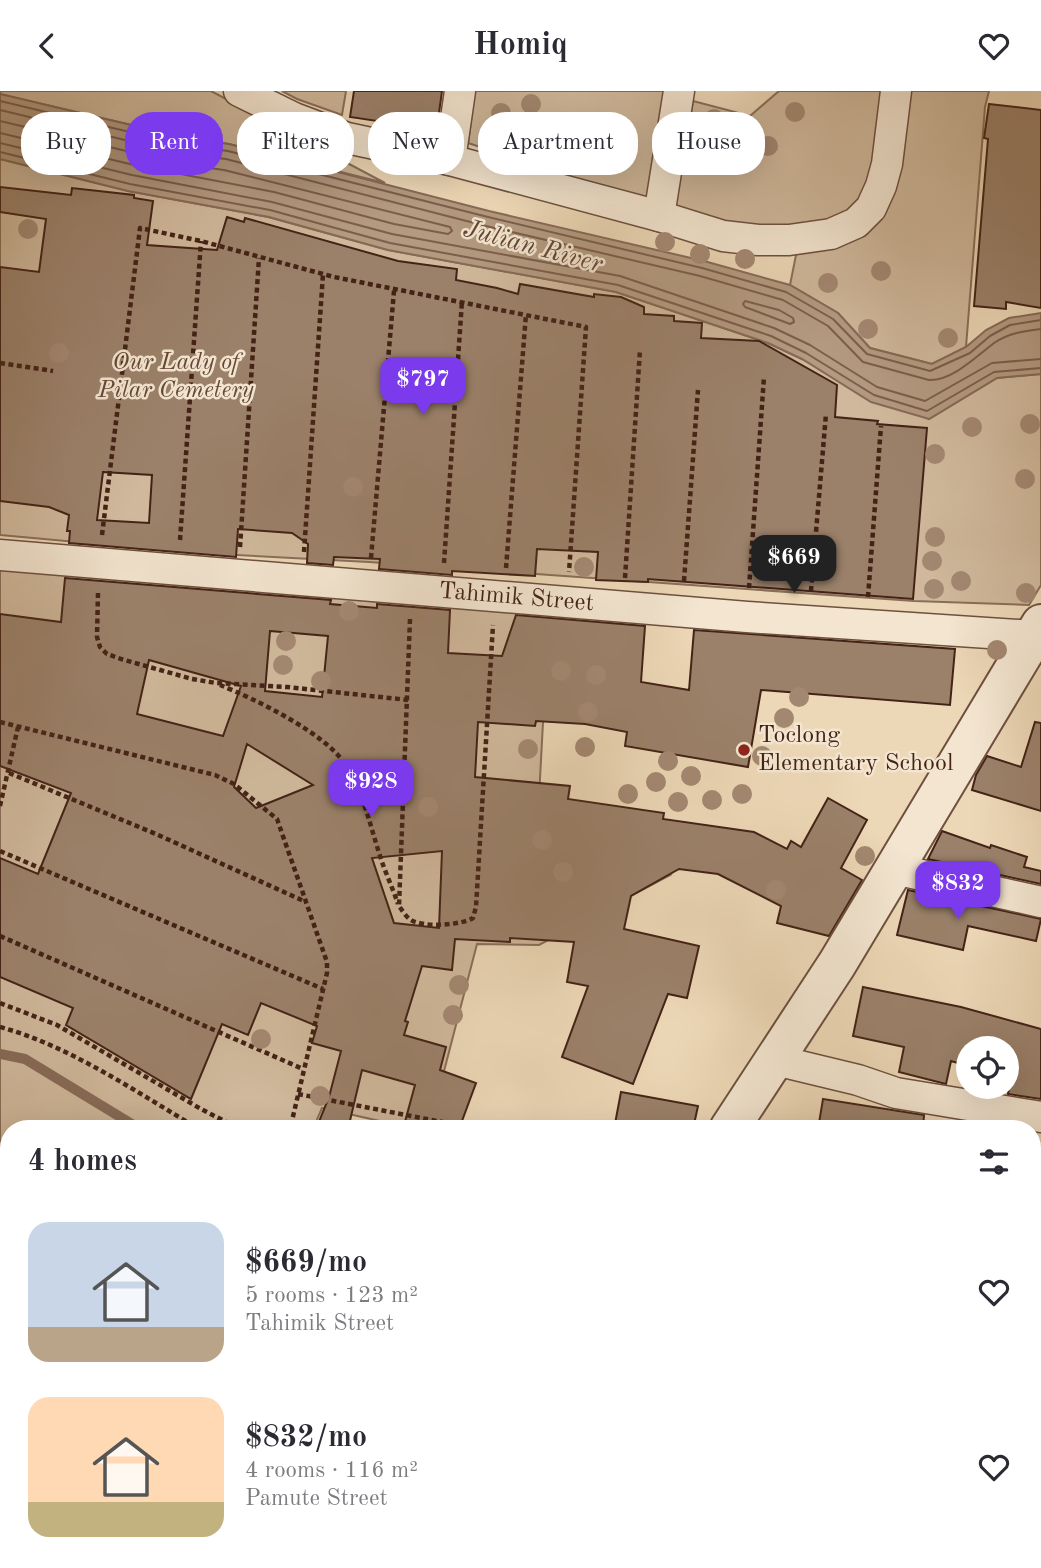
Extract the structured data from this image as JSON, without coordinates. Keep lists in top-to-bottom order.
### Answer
{
  "streets": {
    "street": ["Tahimik Street"]
  },
  "water": ["Julian River"],
  "parks": ["Our Lady of Pilar Cemetery"],
  "places": ["Toclong Elementary School"],
  "page": {
    "header": "Homiq",
    "chip": [
      "Buy",
      "Rent",
      "Filters",
      "New",
      "Apartment",
      "House"
    ],
    "price": [
      "$797",
      "$669",
      "$928",
      "$832"
    ],
    "heading": "4 homes",
    "list": [
      {
        "name": "$669/mo",
        "note": "5 rooms · 123 m² · Tahimik Street"
      },
      {
        "name": "$832/mo",
        "note": "4 rooms · 116 m² · Pamute Street"
      }
    ]
  }
}
